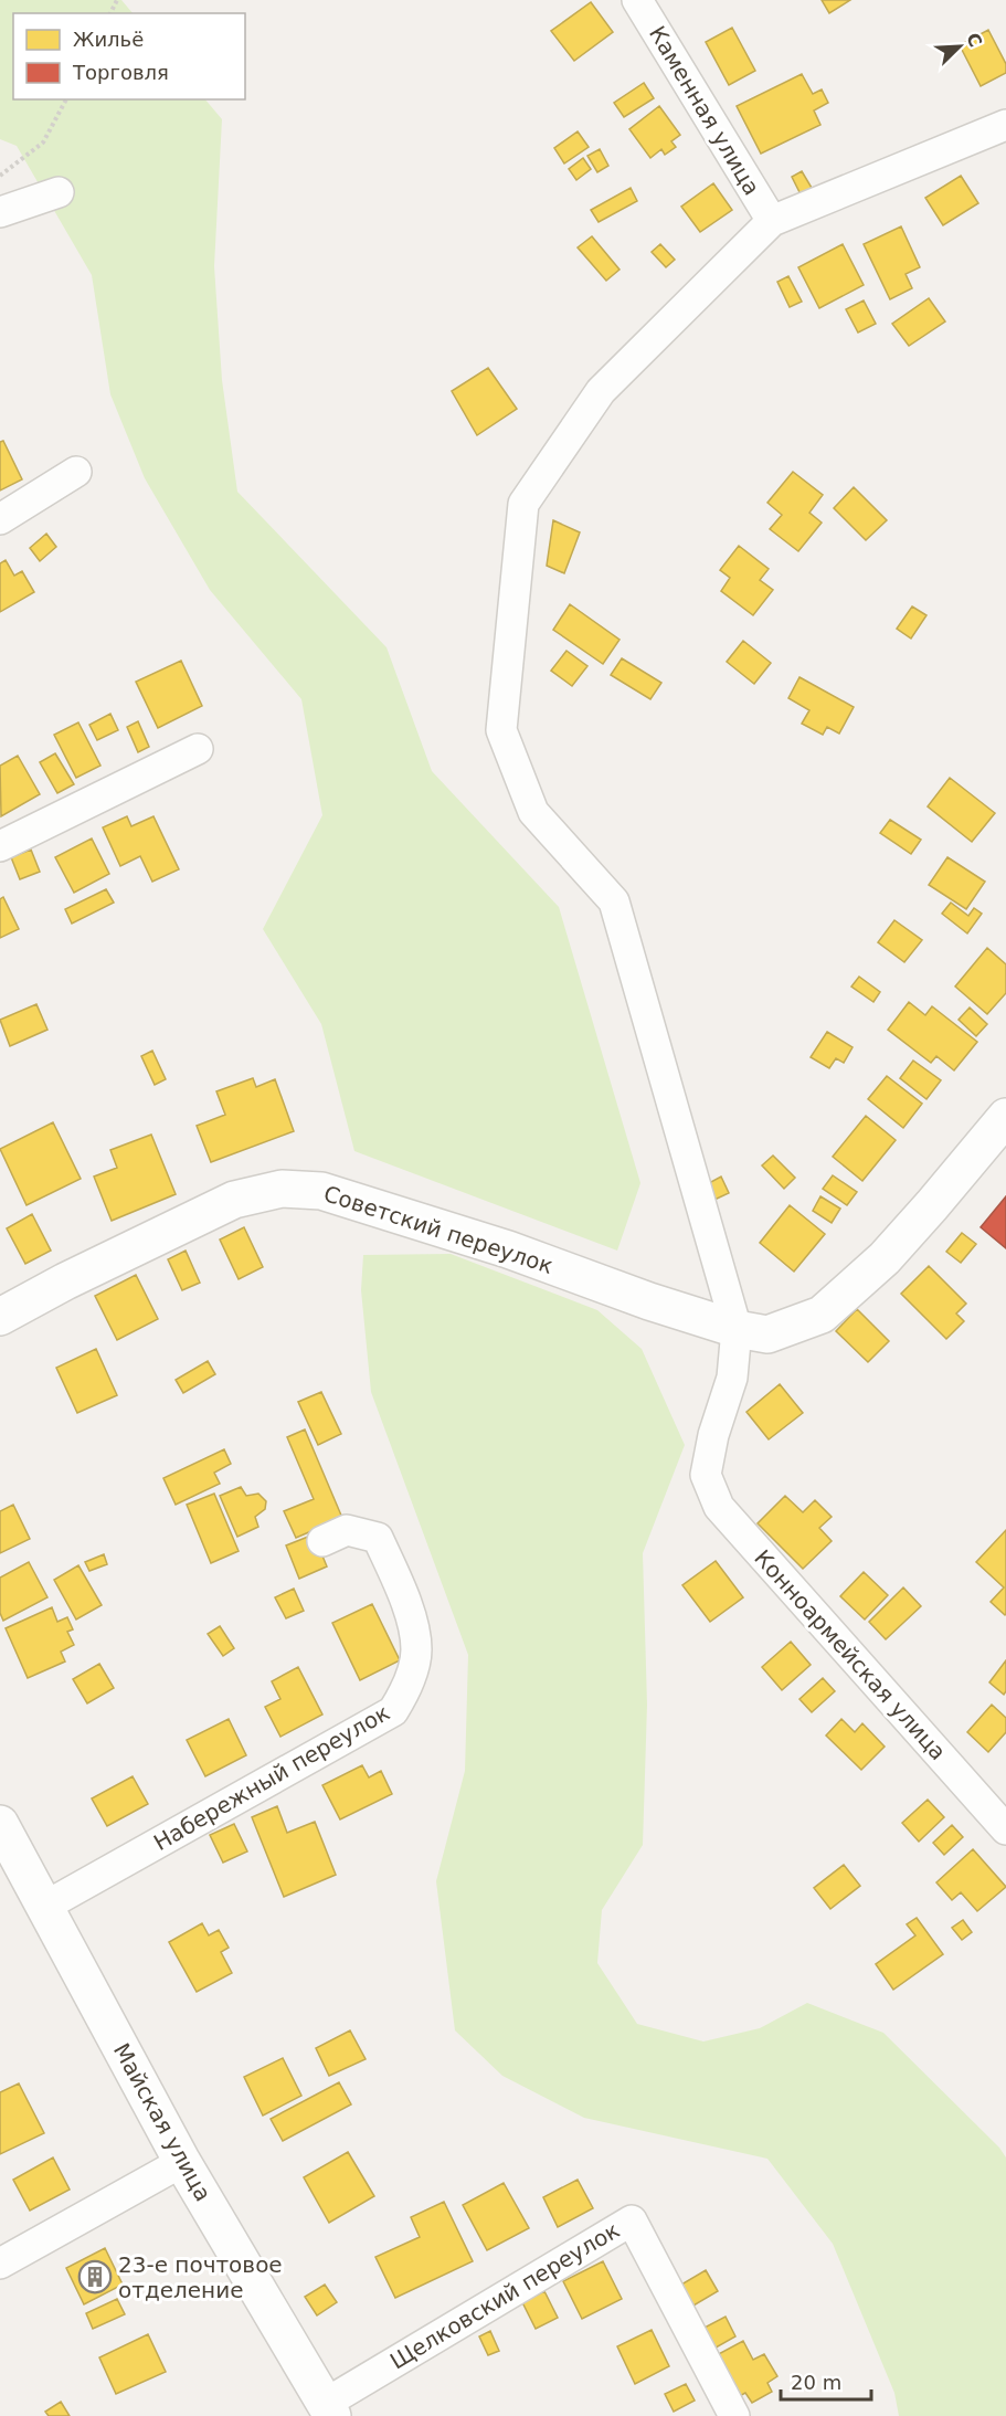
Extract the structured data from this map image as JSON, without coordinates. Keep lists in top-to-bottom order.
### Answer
{
  "streets": {
    "street": [
      "Каменная улица",
      "Советский переулок",
      "Конноармейская улица",
      "Набережный переулок",
      "Майская улица",
      "Щелковский переулок"
    ]
  },
  "crossings": [
    ["Советский переулок", "Конноармейская улица"],
    ["Набережный переулок", "Майская улица"],
    ["Майская улица", "Щелковский переулок"]
  ],
  "places": {
    "building": ["23-е почтовое отделение"]
  },
  "legend": ["Жильё", "Торговля"],
  "scale_bar": "20 m",
  "north": "top right"
}
